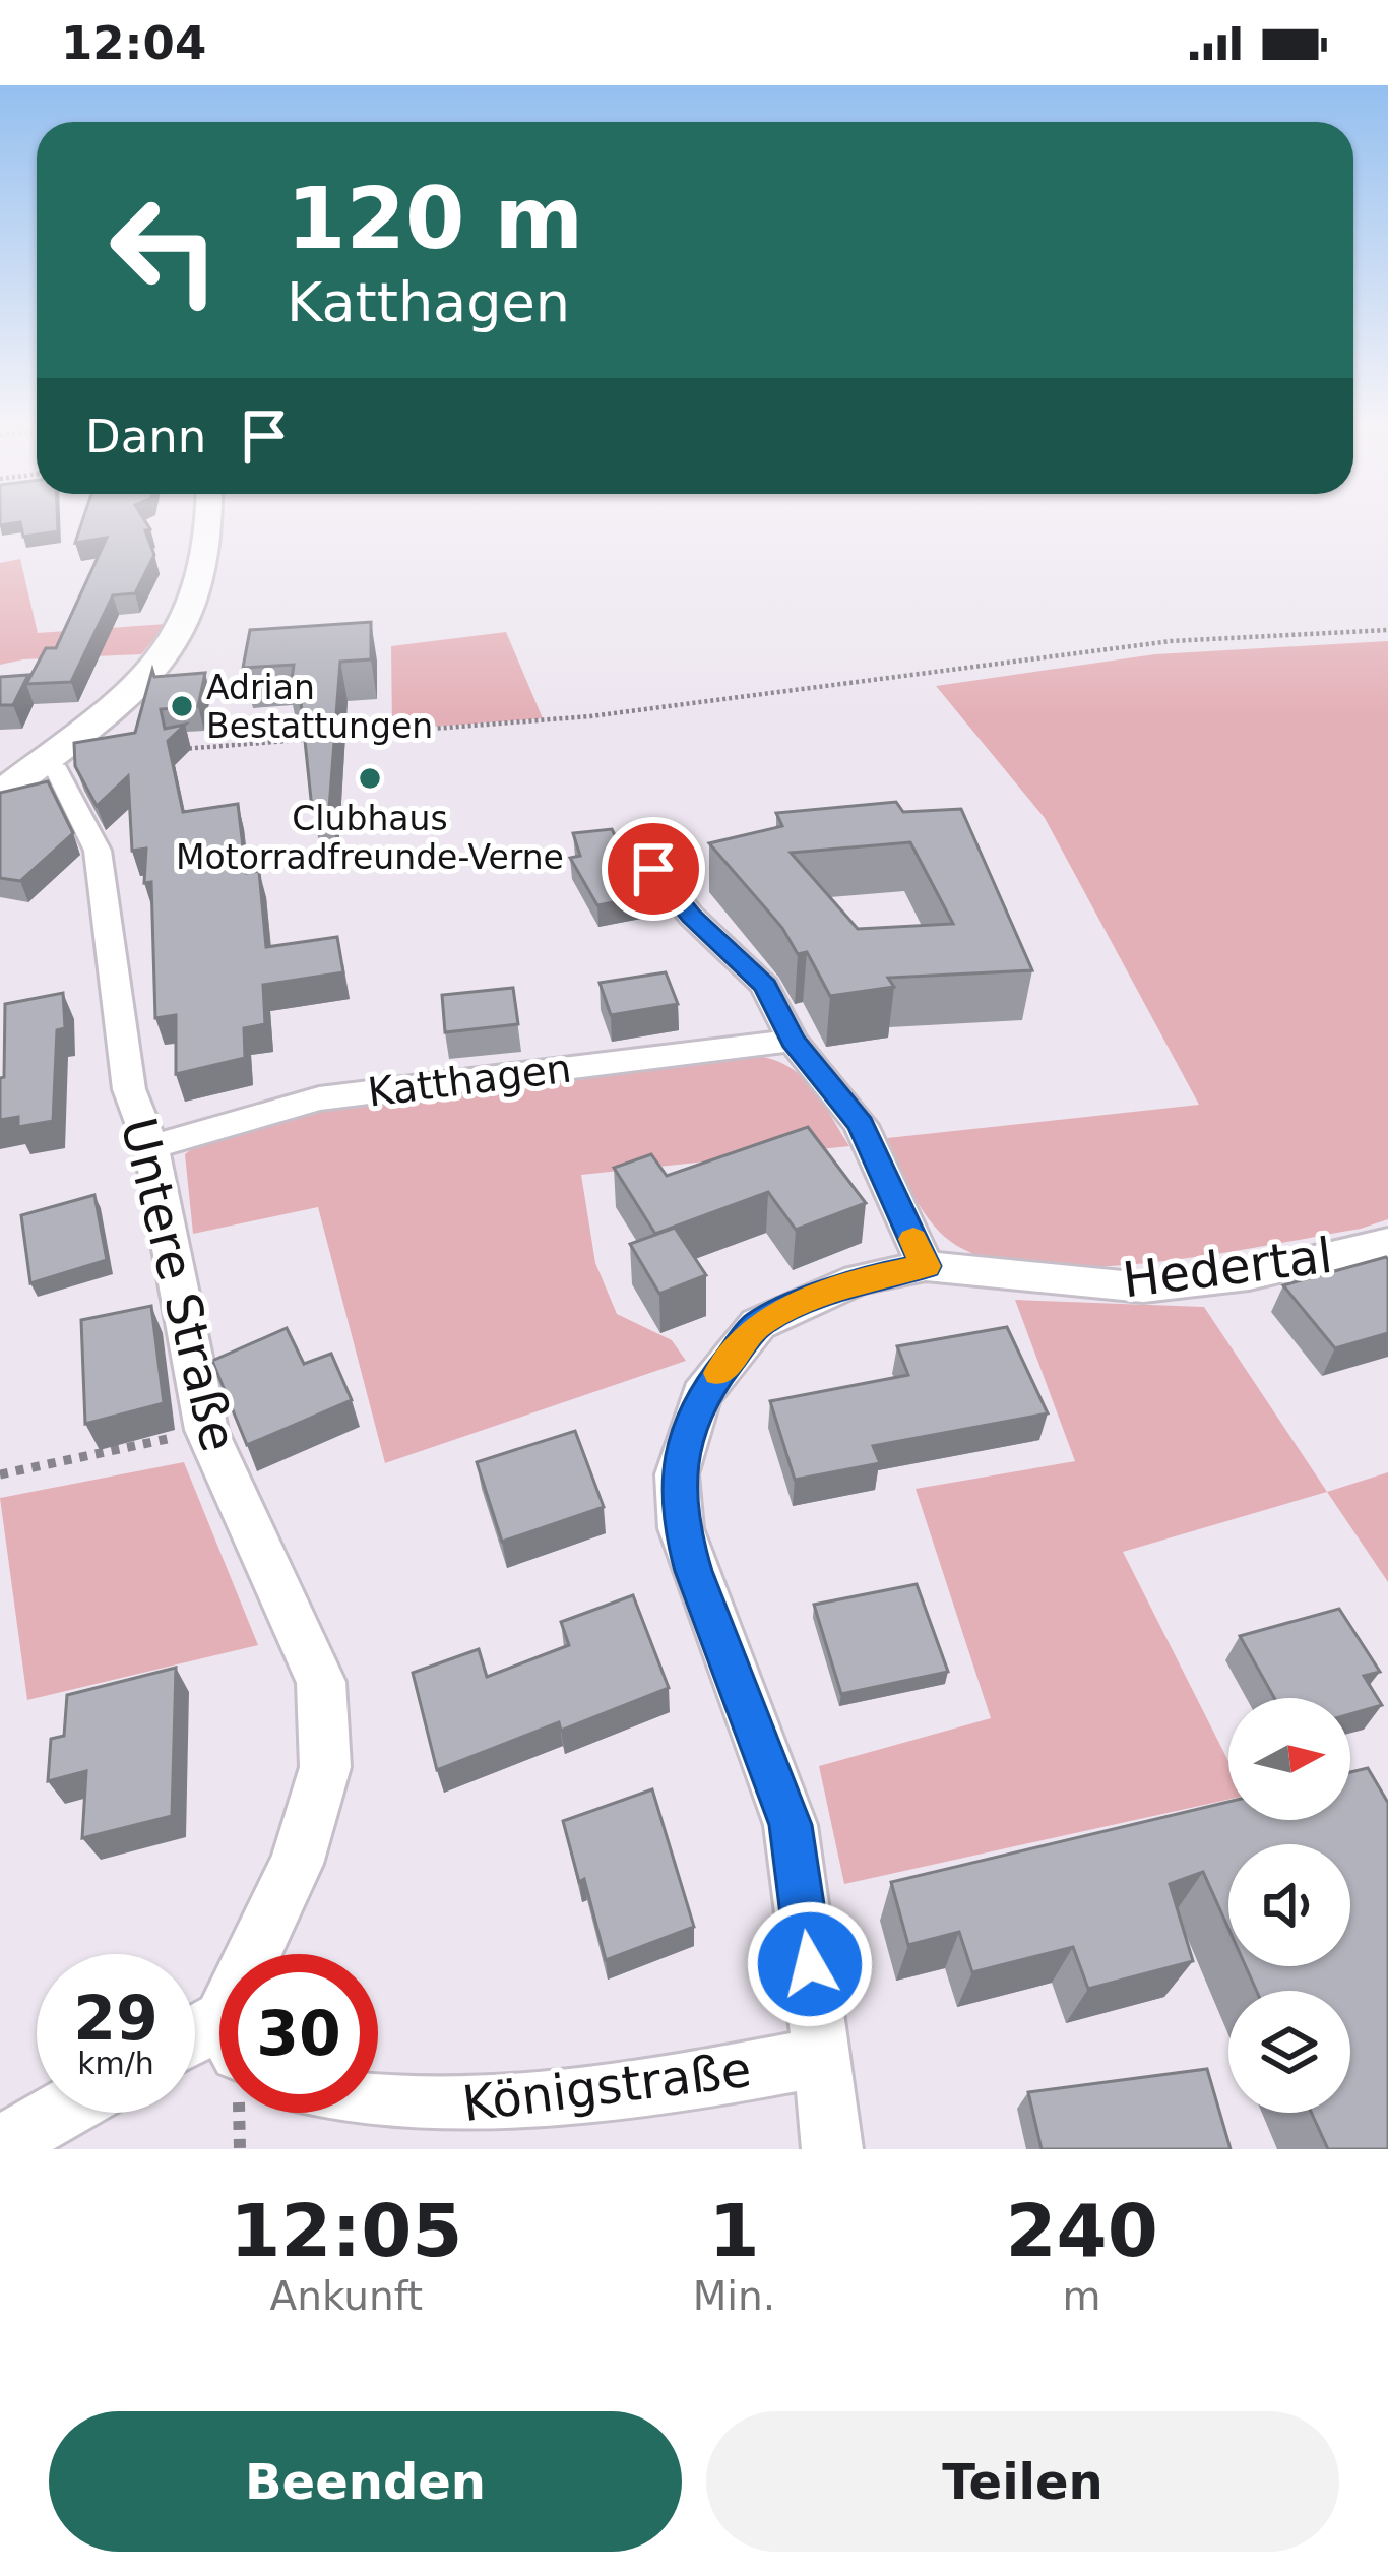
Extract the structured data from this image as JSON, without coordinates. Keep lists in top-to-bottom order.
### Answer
{
  "streets": {
    "street": [
      "Katthagen",
      "Hedertal",
      "Untere Straße",
      "Königstraße"
    ]
  },
  "crossings": [
    ["Katthagen", "Untere Straße"],
    ["Hedertal", "Königstraße"]
  ],
  "places": ["Adrian Bestattungen", "Clubhaus Motorradfreunde-Verne"],
  "north": "right",
  "page": {
    "status": "12:04",
    "turn": ["120 m", "Katthagen"],
    "then": "Dann",
    "speed": "29 km/h",
    "limit": "30",
    "eta": [
      "12:05",
      "Ankunft",
      "1",
      "Min.",
      "240",
      "m"
    ],
    "buttons": ["Beenden", "Teilen"]
  }
}
